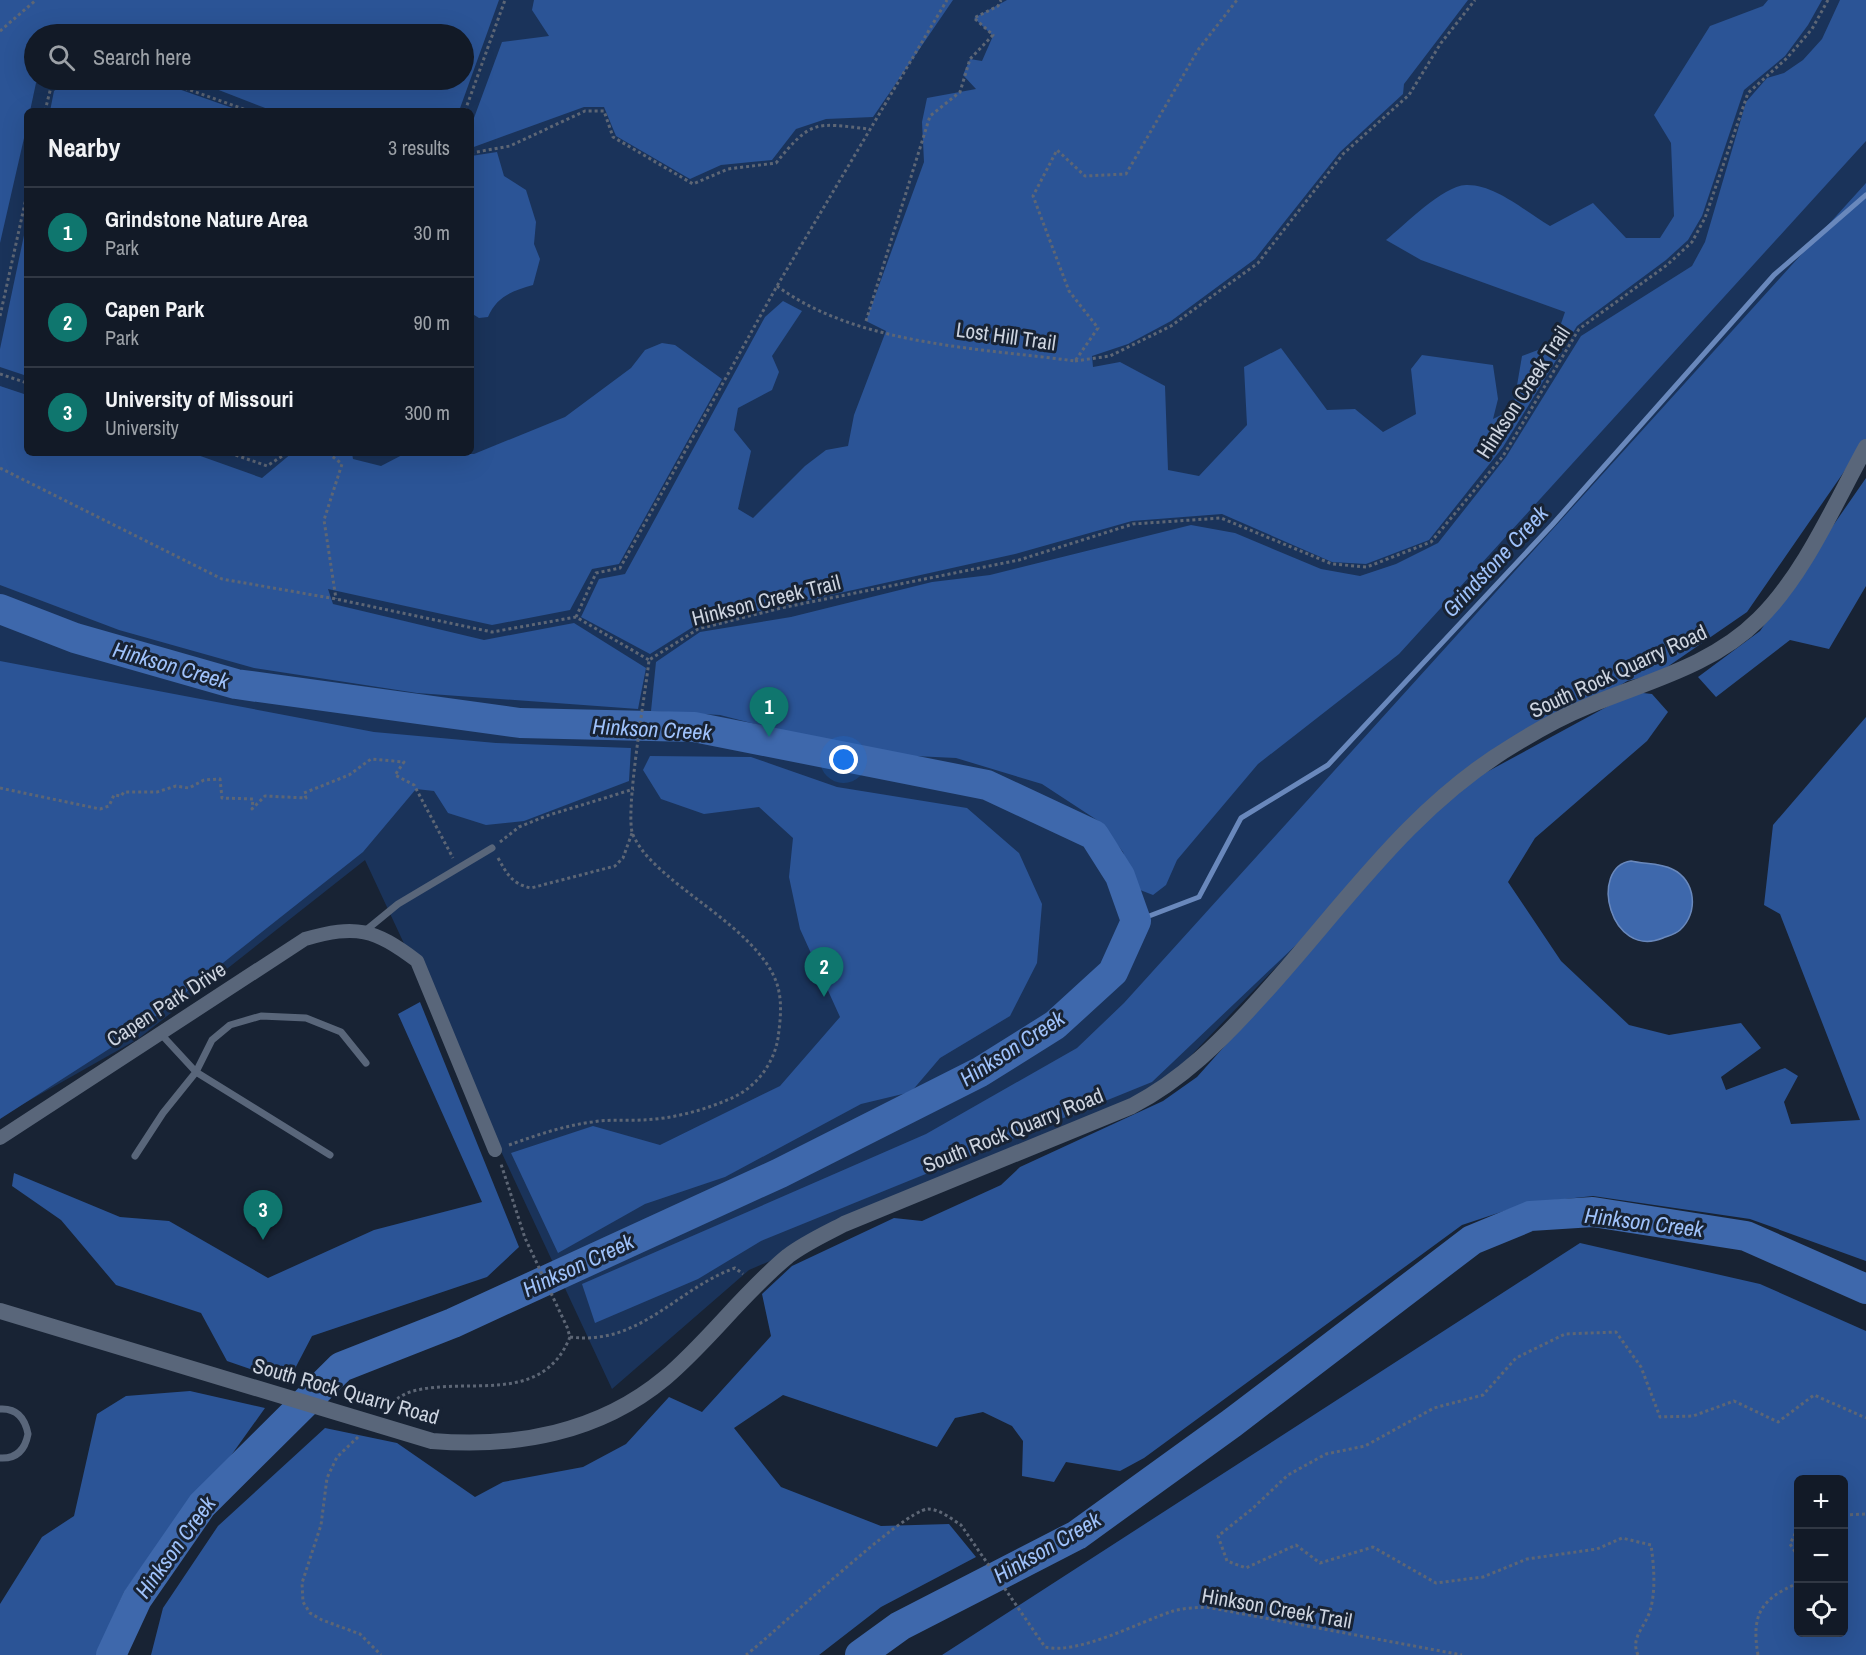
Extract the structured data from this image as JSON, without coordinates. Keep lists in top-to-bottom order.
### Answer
{
  "streets": {
    "street": ["South Rock Quarry Road", "Capen Park Drive"],
    "path": ["Lost Hill Trail", "Hinkson Creek Trail"]
  },
  "water": ["Grindstone Creek", "Hinkson Creek"],
  "page": {
    "search": "Search here",
    "heading": ["Nearby", "3 results"],
    "list": [
      {
        "mark": "1",
        "name": "Grindstone Nature Area",
        "note": "Park",
        "value": "30 m"
      },
      {
        "mark": "2",
        "name": "Capen Park",
        "note": "Park",
        "value": "90 m"
      },
      {
        "mark": "3",
        "name": "University of Missouri",
        "note": "University",
        "value": "300 m"
      }
    ],
    "pins": ["1", "2", "3"],
    "map_buttons": ["+", "−"]
  }
}
